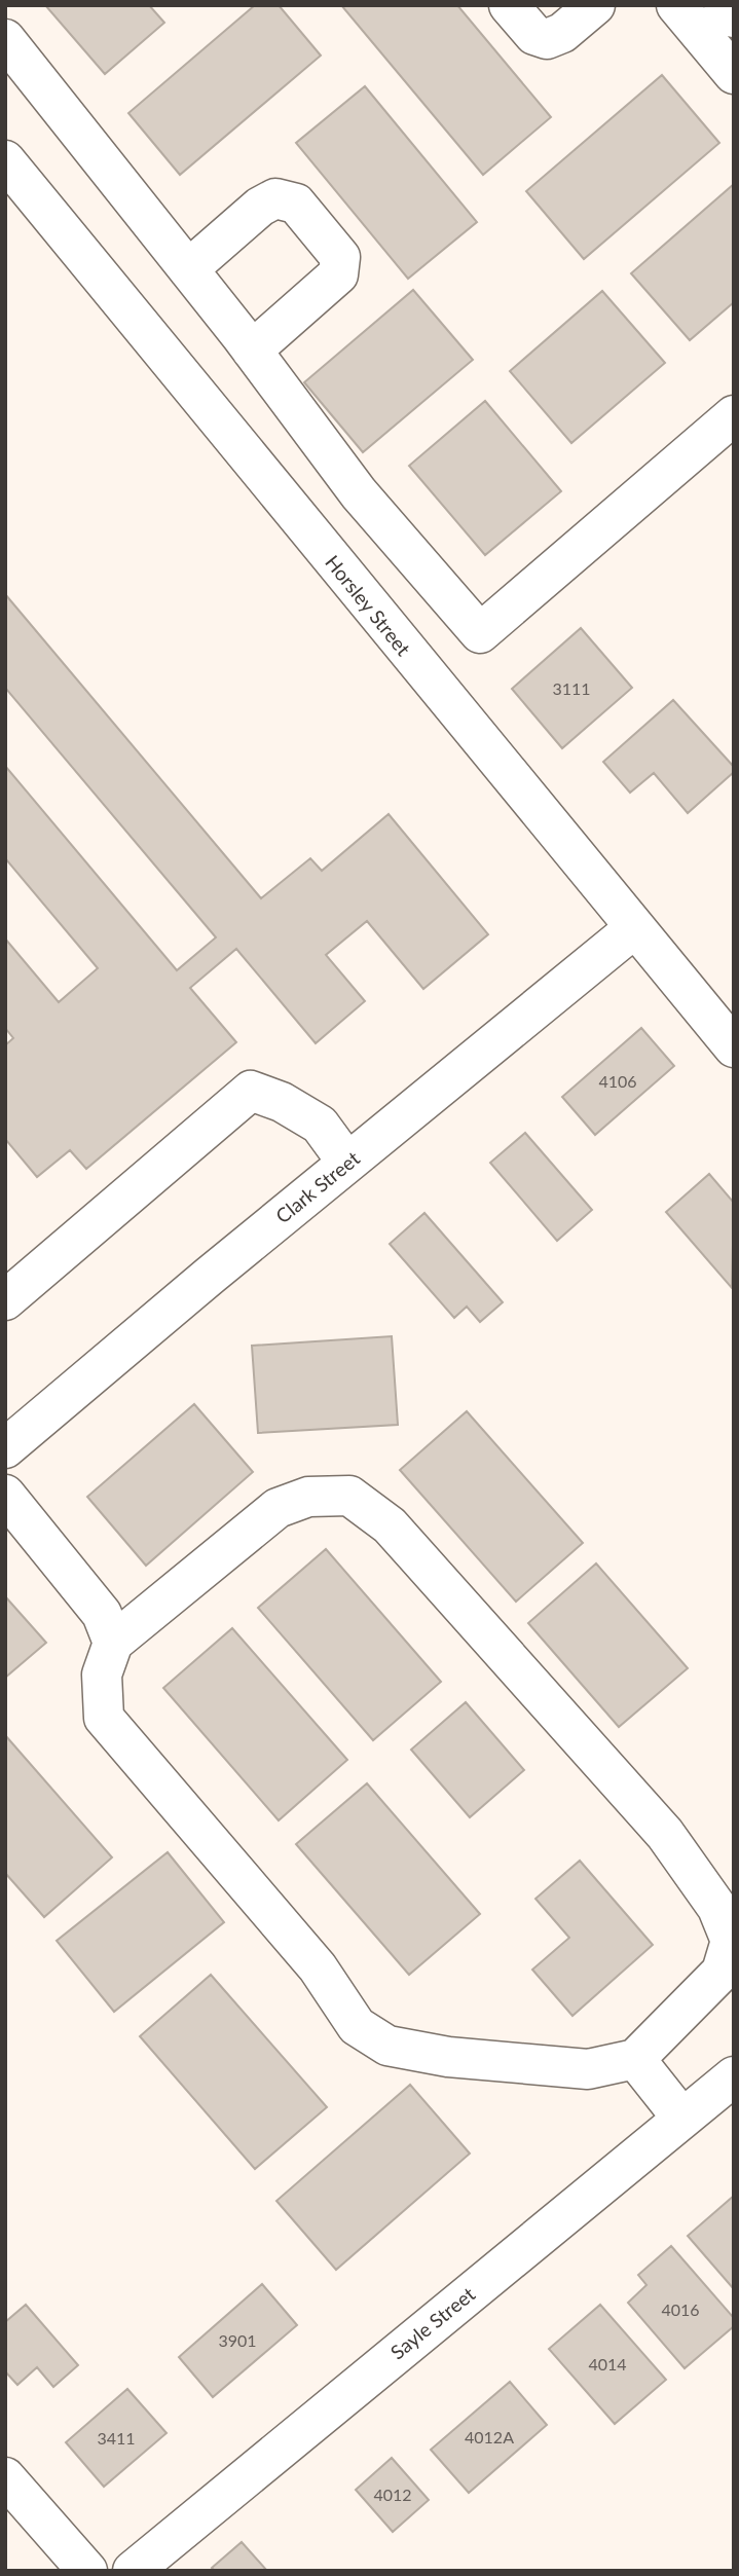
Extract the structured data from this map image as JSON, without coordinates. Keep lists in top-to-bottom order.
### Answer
{
  "streets": {
    "street": ["Horsley Street", "Clark Street", "Sayle Street"]
  },
  "crossings": [
    ["Horsley Street", "Clark Street"]
  ],
  "house_numbers": [
    "3111",
    "4106",
    "4016",
    "3901",
    "4014",
    "4012A",
    "3411",
    "4012"
  ]
}
